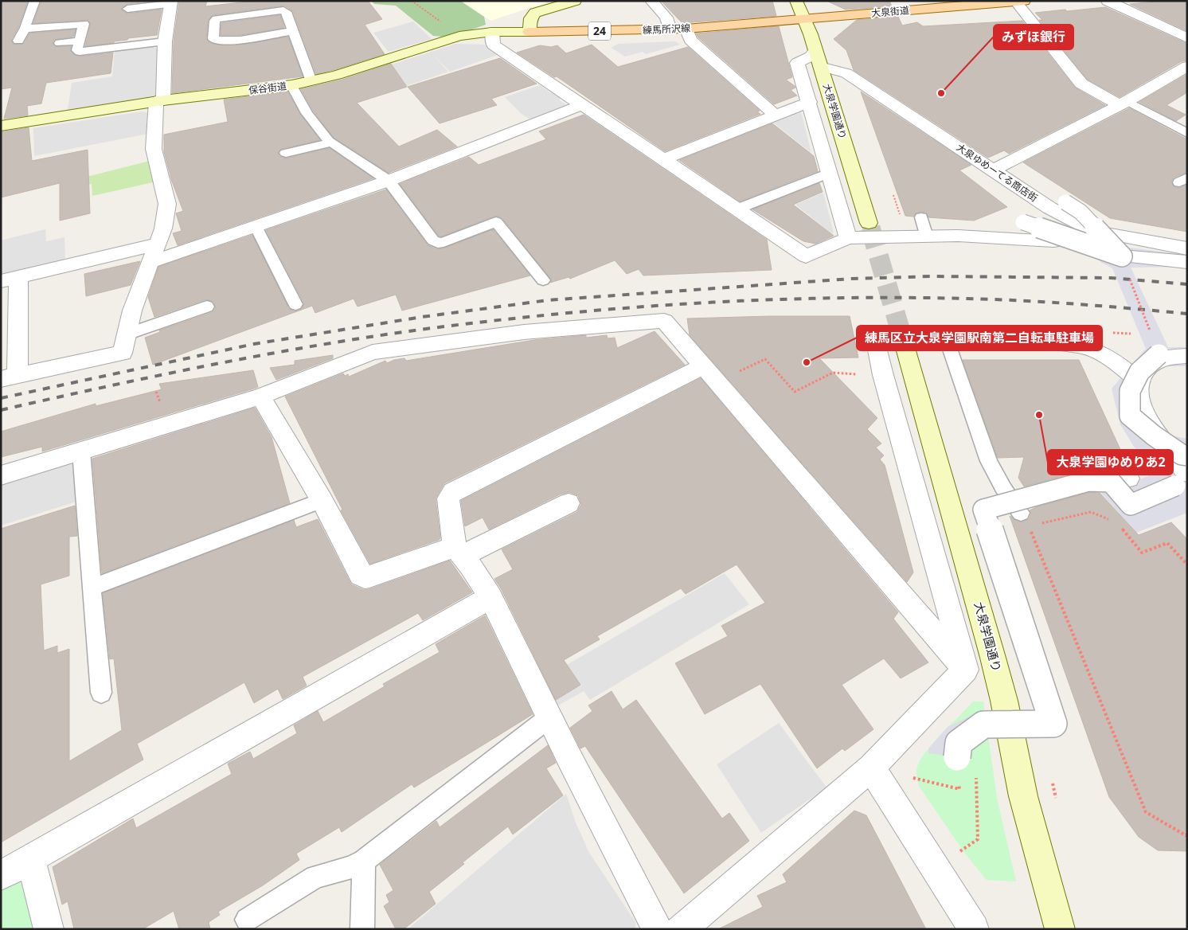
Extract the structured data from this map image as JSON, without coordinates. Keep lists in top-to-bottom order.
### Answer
{
  "streets": {
    "main road": ["大泉街道", "練馬所沢線", "24"],
    "street": ["保谷街道", "大泉学園通り", "大泉ゆめーてる商店街"]
  },
  "crossings": [
    ["大泉街道", "練馬所沢線"],
    ["大泉街道", "大泉学園通り"],
    ["練馬所沢線", "保谷街道"],
    ["練馬所沢線", "大泉学園通り"],
    ["大泉学園通り", "大泉ゆめーてる商店街"]
  ],
  "places": ["みずほ銀行", "練馬区立大泉学園駅南第二自転車駐車場", "大泉学園ゆめりあ2"]
}
